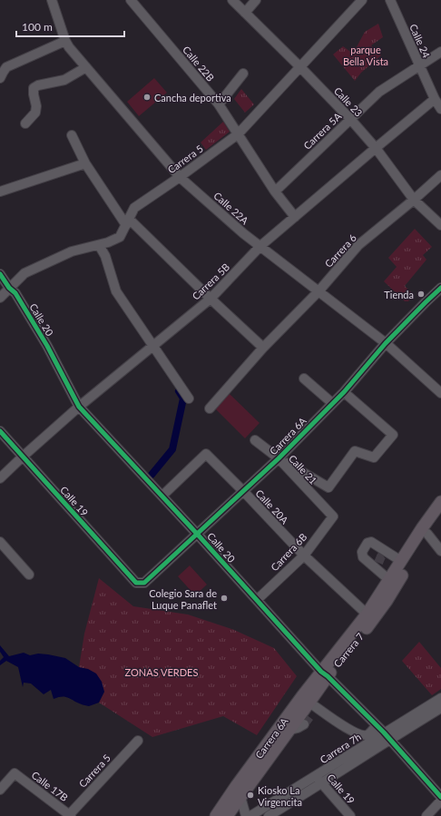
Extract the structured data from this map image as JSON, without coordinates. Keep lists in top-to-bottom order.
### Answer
{
  "streets": {
    "main road": ["Carrera 6A", "Carrera 7"],
    "street": [
      "Calle 24",
      "Calle 22B",
      "Calle 23",
      "Carrera 5A",
      "Carrera 5",
      "Calle 22A",
      "Carrera 6",
      "Carrera 5B",
      "Calle 20",
      "Calle 21",
      "Calle 19",
      "Calle 20A",
      "Carrera 6B",
      "Carrera 7h",
      "Calle 17B"
    ]
  },
  "crossings": [
    ["Calle 24", "Carrera 5A"],
    ["Calle 24", "Carrera 5B"],
    ["Calle 22B", "Carrera 5A"],
    ["Calle 22B", "Carrera 5"],
    ["Calle 22B", "Carrera 5B"],
    ["Calle 23", "Carrera 5A"],
    ["Calle 23", "Carrera 5"],
    ["Calle 23", "Carrera 6"],
    ["Calle 23", "Carrera 5B"],
    ["Carrera 5", "Calle 22A"],
    ["Carrera 5", "Calle 20"],
    ["Carrera 5", "Calle 17B"],
    ["Calle 22A", "Carrera 6"],
    ["Calle 22A", "Carrera 5B"],
    ["Calle 22A", "Carrera 6A"],
    ["Carrera 5B", "Calle 20"],
    ["Carrera 5B", "Calle 19"],
    ["Calle 20", "Carrera 6A"],
    ["Calle 20", "Calle 20A"],
    ["Calle 20", "Carrera 6B"],
    ["Calle 20", "Carrera 7"],
    ["Calle 20", "Carrera 7h"],
    ["Carrera 6A", "Calle 21"],
    ["Carrera 6A", "Calle 19"],
    ["Carrera 6A", "Calle 20A"],
    ["Carrera 6A", "Carrera 7"],
    ["Calle 21", "Carrera 6B"],
    ["Calle 19", "Carrera 7h"],
    ["Calle 20A", "Carrera 6B"],
    ["Calle 20A", "Carrera 7"]
  ],
  "parks": ["parque Bella Vista", "ZONAS VERDES"],
  "places": [
    "Cancha deportiva",
    "Tienda",
    "Colegio Sara de Luque Panaflet",
    "Kiosko La Virgencita"
  ],
  "scale_bar": "100 m"
}
